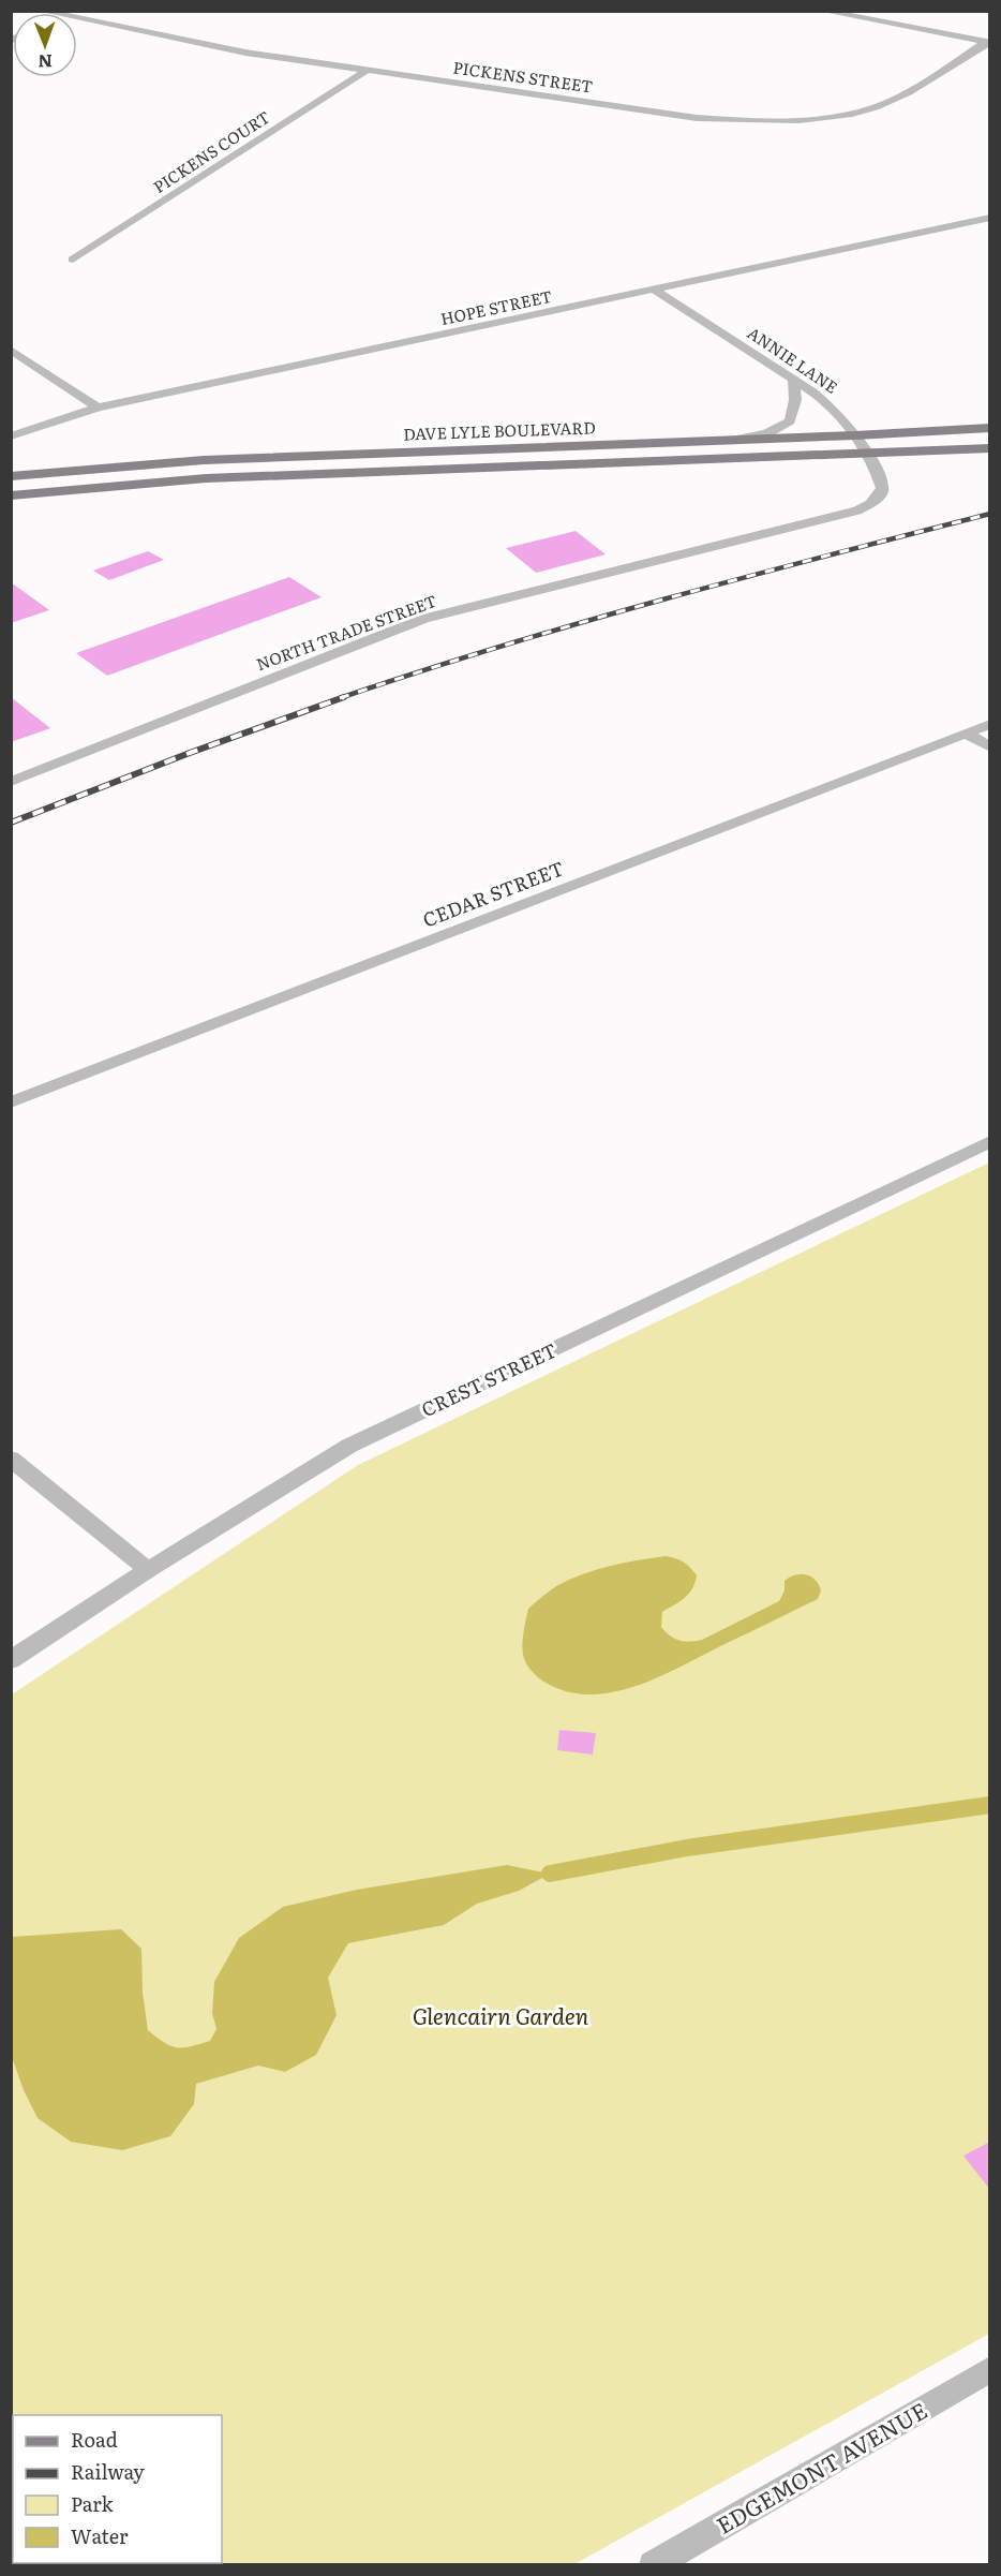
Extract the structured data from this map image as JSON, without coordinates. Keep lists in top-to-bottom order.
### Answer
{
  "streets": {
    "main road": ["DAVE LYLE BOULEVARD"],
    "street": [
      "PICKENS STREET",
      "PICKENS COURT",
      "HOPE STREET",
      "ANNIE LANE",
      "NORTH TRADE STREET",
      "CEDAR STREET",
      "CREST STREET",
      "EDGEMONT AVENUE"
    ]
  },
  "crossings": [
    ["PICKENS STREET", "PICKENS COURT"],
    ["HOPE STREET", "ANNIE LANE"],
    ["ANNIE LANE", "DAVE LYLE BOULEVARD"],
    ["ANNIE LANE", "NORTH TRADE STREET"]
  ],
  "parks": ["Glencairn Garden"],
  "legend": [
    "Road",
    "Railway",
    "Park",
    "Water"
  ],
  "north": "bottom"
}
